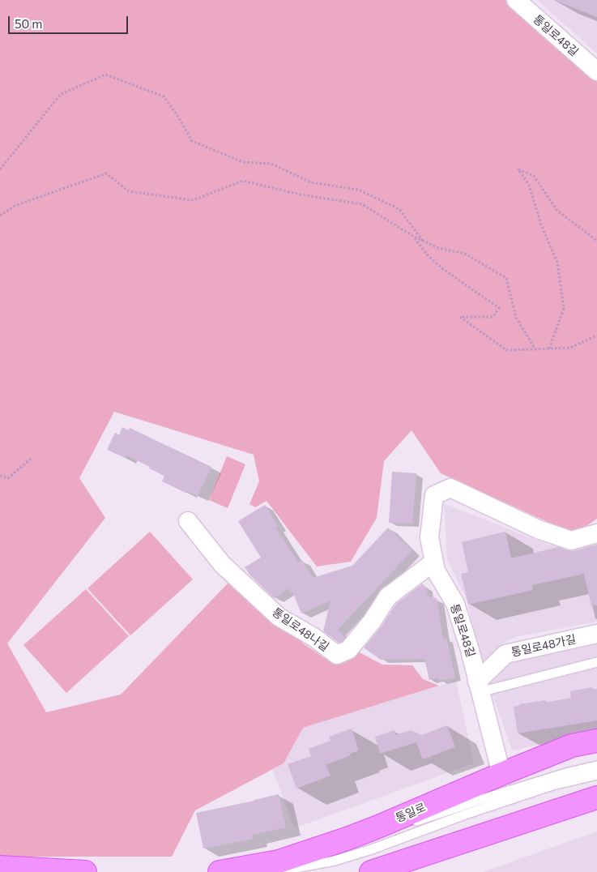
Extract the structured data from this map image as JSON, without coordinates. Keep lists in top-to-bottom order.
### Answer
{
  "streets": {
    "main road": ["통일로"],
    "street": ["통일로48길", "통일로48나길", "통일로48가길"]
  },
  "crossings": [
    ["통일로48길", "통일로48나길"],
    ["통일로48길", "통일로48가길"],
    ["통일로48길", "통일로"]
  ],
  "scale_bar": "50 m"
}
